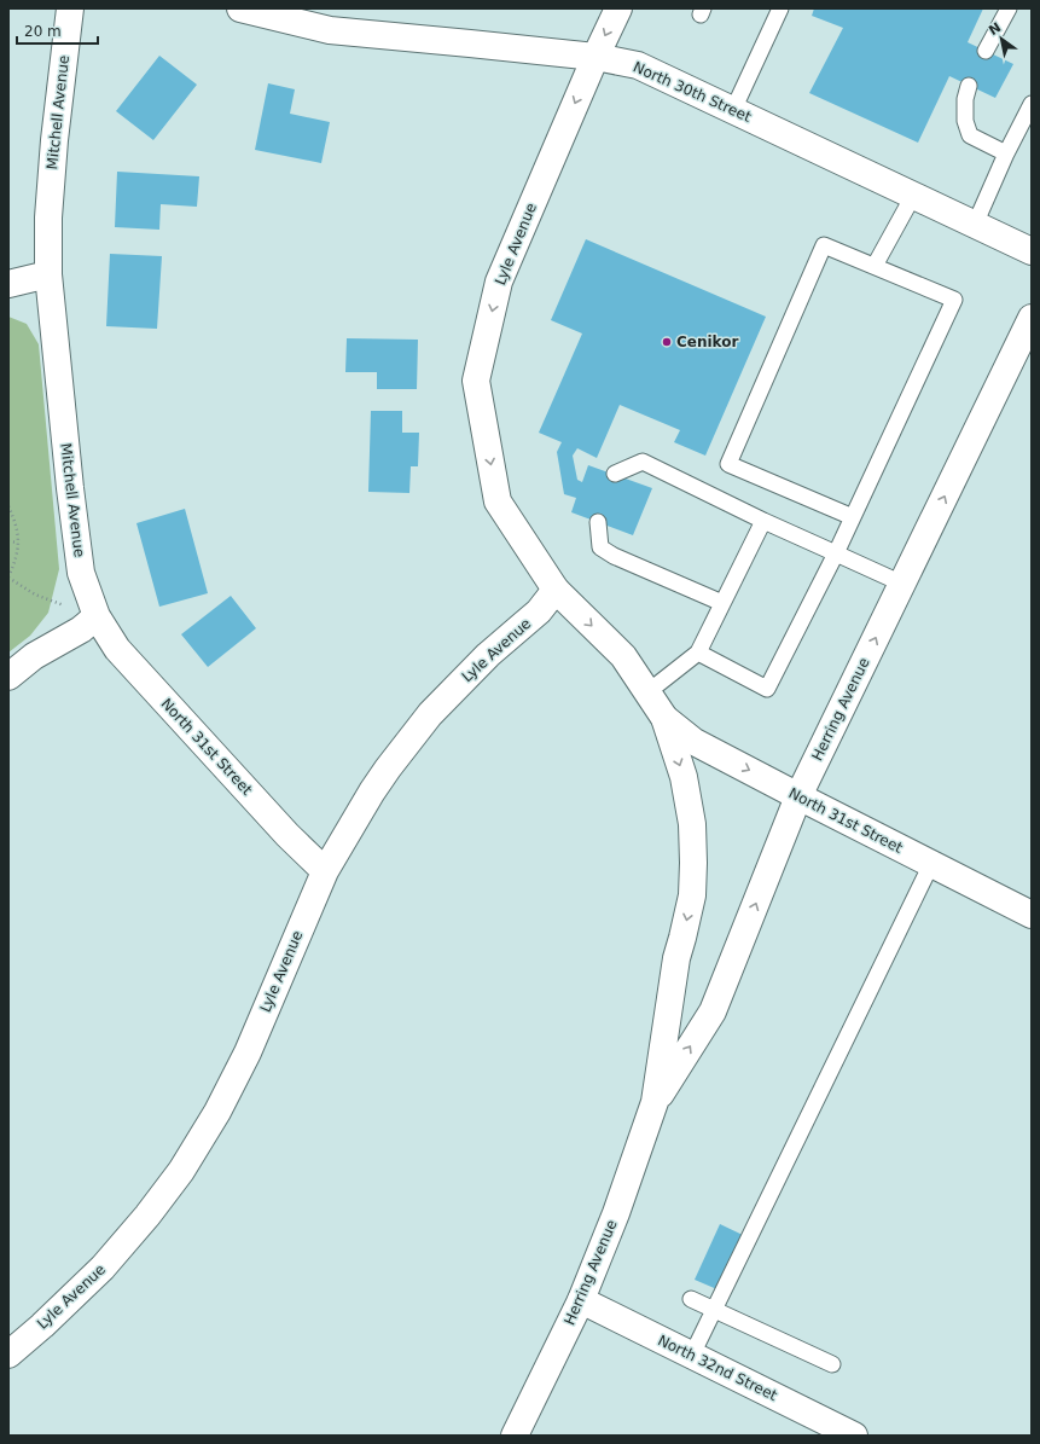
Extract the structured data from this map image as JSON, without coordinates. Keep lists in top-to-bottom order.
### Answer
{
  "streets": {
    "street": [
      "North 30th Street",
      "Mitchell Avenue",
      "Lyle Avenue",
      "Herring Avenue",
      "North 31st Street",
      "North 32nd Street"
    ]
  },
  "crossings": [
    ["North 30th Street", "Lyle Avenue"],
    ["Mitchell Avenue", "North 31st Street"],
    ["Lyle Avenue", "Herring Avenue"],
    ["Lyle Avenue", "North 31st Street"],
    ["Herring Avenue", "North 31st Street"],
    ["Herring Avenue", "North 32nd Street"]
  ],
  "one_way": ["Lyle Avenue"],
  "places": ["Cenikor"],
  "scale_bar": "20 m",
  "north": "top left"
}
